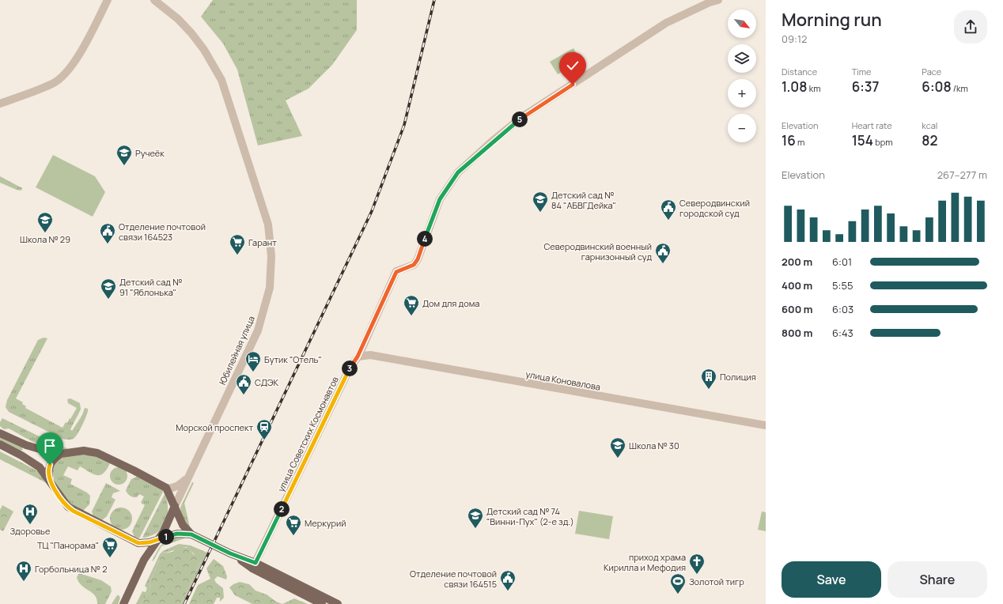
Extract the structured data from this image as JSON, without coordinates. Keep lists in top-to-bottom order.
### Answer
{
  "streets": {
    "main road": ["Юбилейная улица"],
    "street": ["улица Коновалова", "улица Советских Космонавтов"]
  },
  "crossings": [
    ["улица Коновалова", "улица Советских Космонавтов"]
  ],
  "places": {
    "school or university": [
      "Ручеёк",
      "Детский сад № 84 \"АБВГДейка\"",
      "Школа № 29",
      "Детский сад № 91 \"Яблонька\"",
      "Школа № 30",
      "Детский сад № 74 \"Винни-Пух\" (2-е зд.)"
    ],
    "public building": [
      "Северодвинский городской суд",
      "Отделение почтовой связи 164523",
      "Северодвинский военный гарнизонный суд",
      "СДЭК",
      "Отделение почтовой связи 164515"
    ],
    "supermarket": [
      "Гарант",
      "Дом для дома",
      "Меркурий",
      "ТЦ \"Панорама\""
    ],
    "hotel": ["Бутик \"Отель\""],
    "building": ["Полиция"],
    "station": ["Морской проспект"],
    "hospital": ["Здоровье", "Горбольница № 2"],
    "church": ["приход храма Кирилла и Мефодия"],
    "sports": ["Золотой тигр"]
  },
  "north": "bottom right",
  "page": {
    "heading": ["Morning run", "09:12"],
    "map_buttons": ["+", "−"],
    "stats": [
      ["Distance", "1.08 km"],
      ["Time", "6:37"],
      ["Pace", "6:08 /km"],
      ["Elevation", "16 m"],
      ["Heart rate", "154 bpm"],
      ["kcal", "82"]
    ],
    "pins": [
      "5",
      "4",
      "3",
      "2",
      "1"
    ],
    "chart": ["Elevation", "267–277 m"],
    "list": [
      {
        "name": "200 m",
        "note": "6:01"
      },
      {
        "name": "400 m",
        "note": "5:55"
      },
      {
        "name": "600 m",
        "note": "6:03"
      },
      {
        "name": "800 m",
        "note": "6:43"
      }
    ],
    "buttons": ["Save", "Share"]
  }
}
